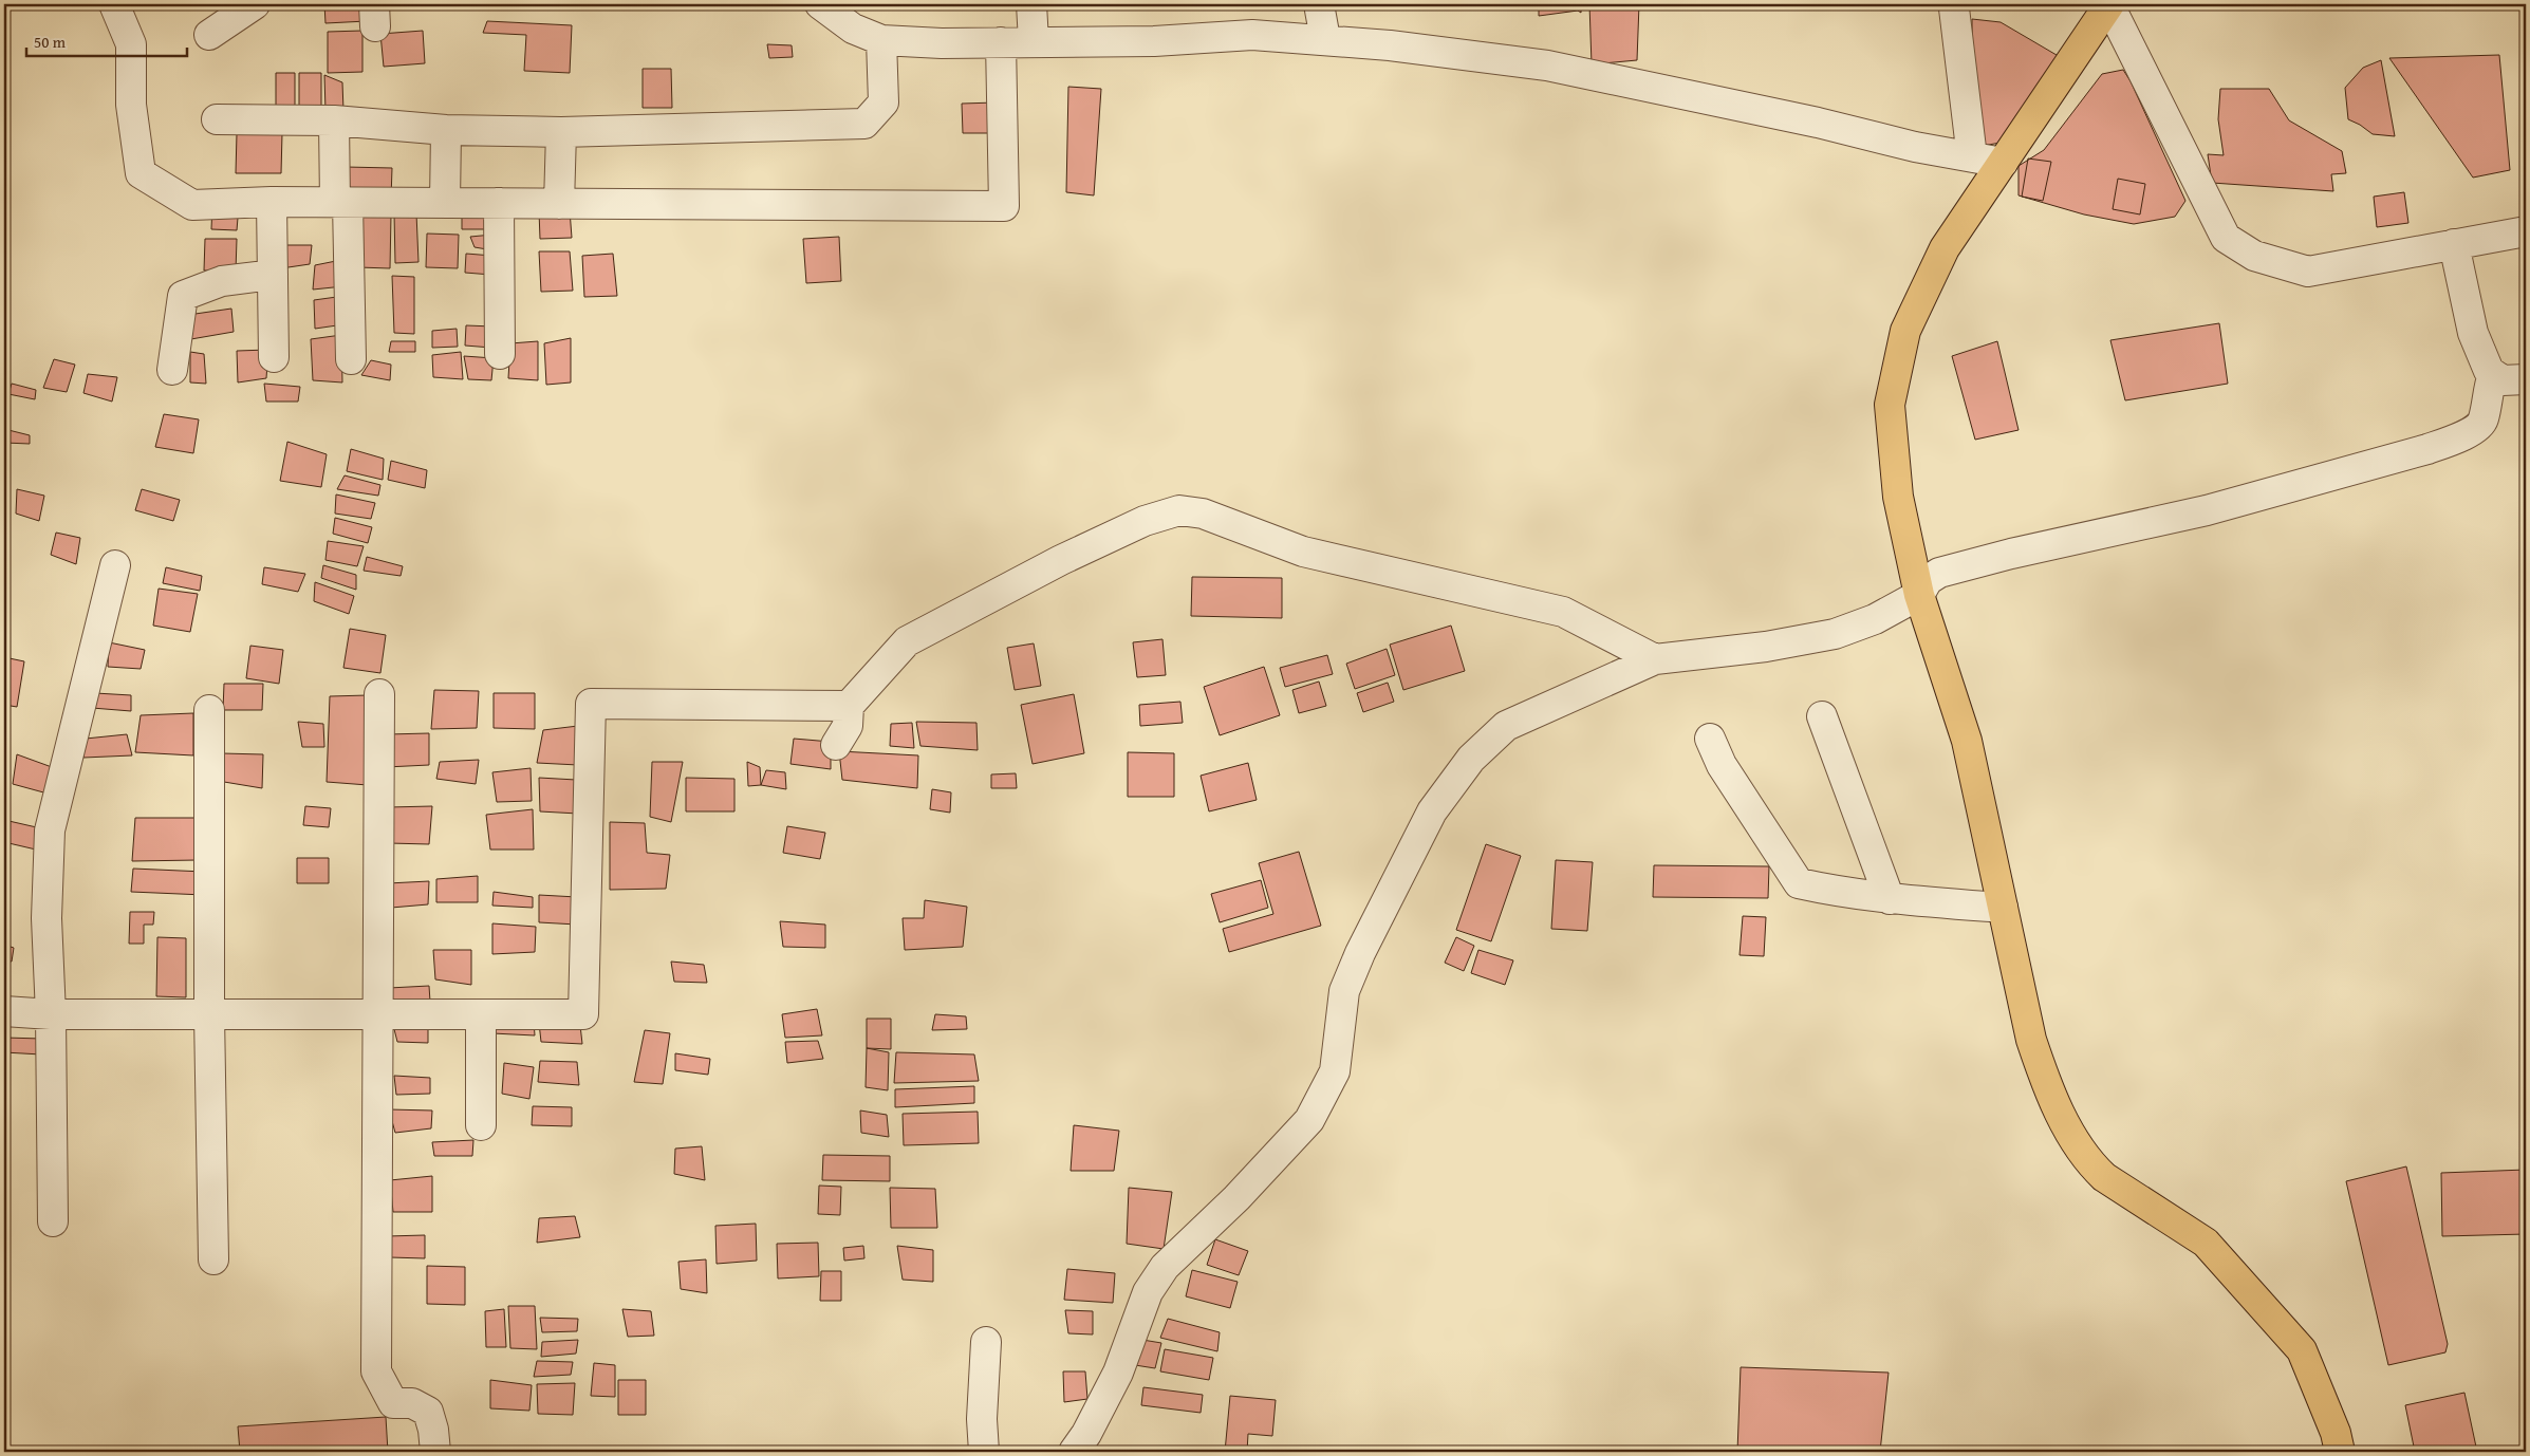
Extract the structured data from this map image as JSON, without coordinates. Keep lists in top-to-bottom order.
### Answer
{
  "scale_bar": "50 m"
}
